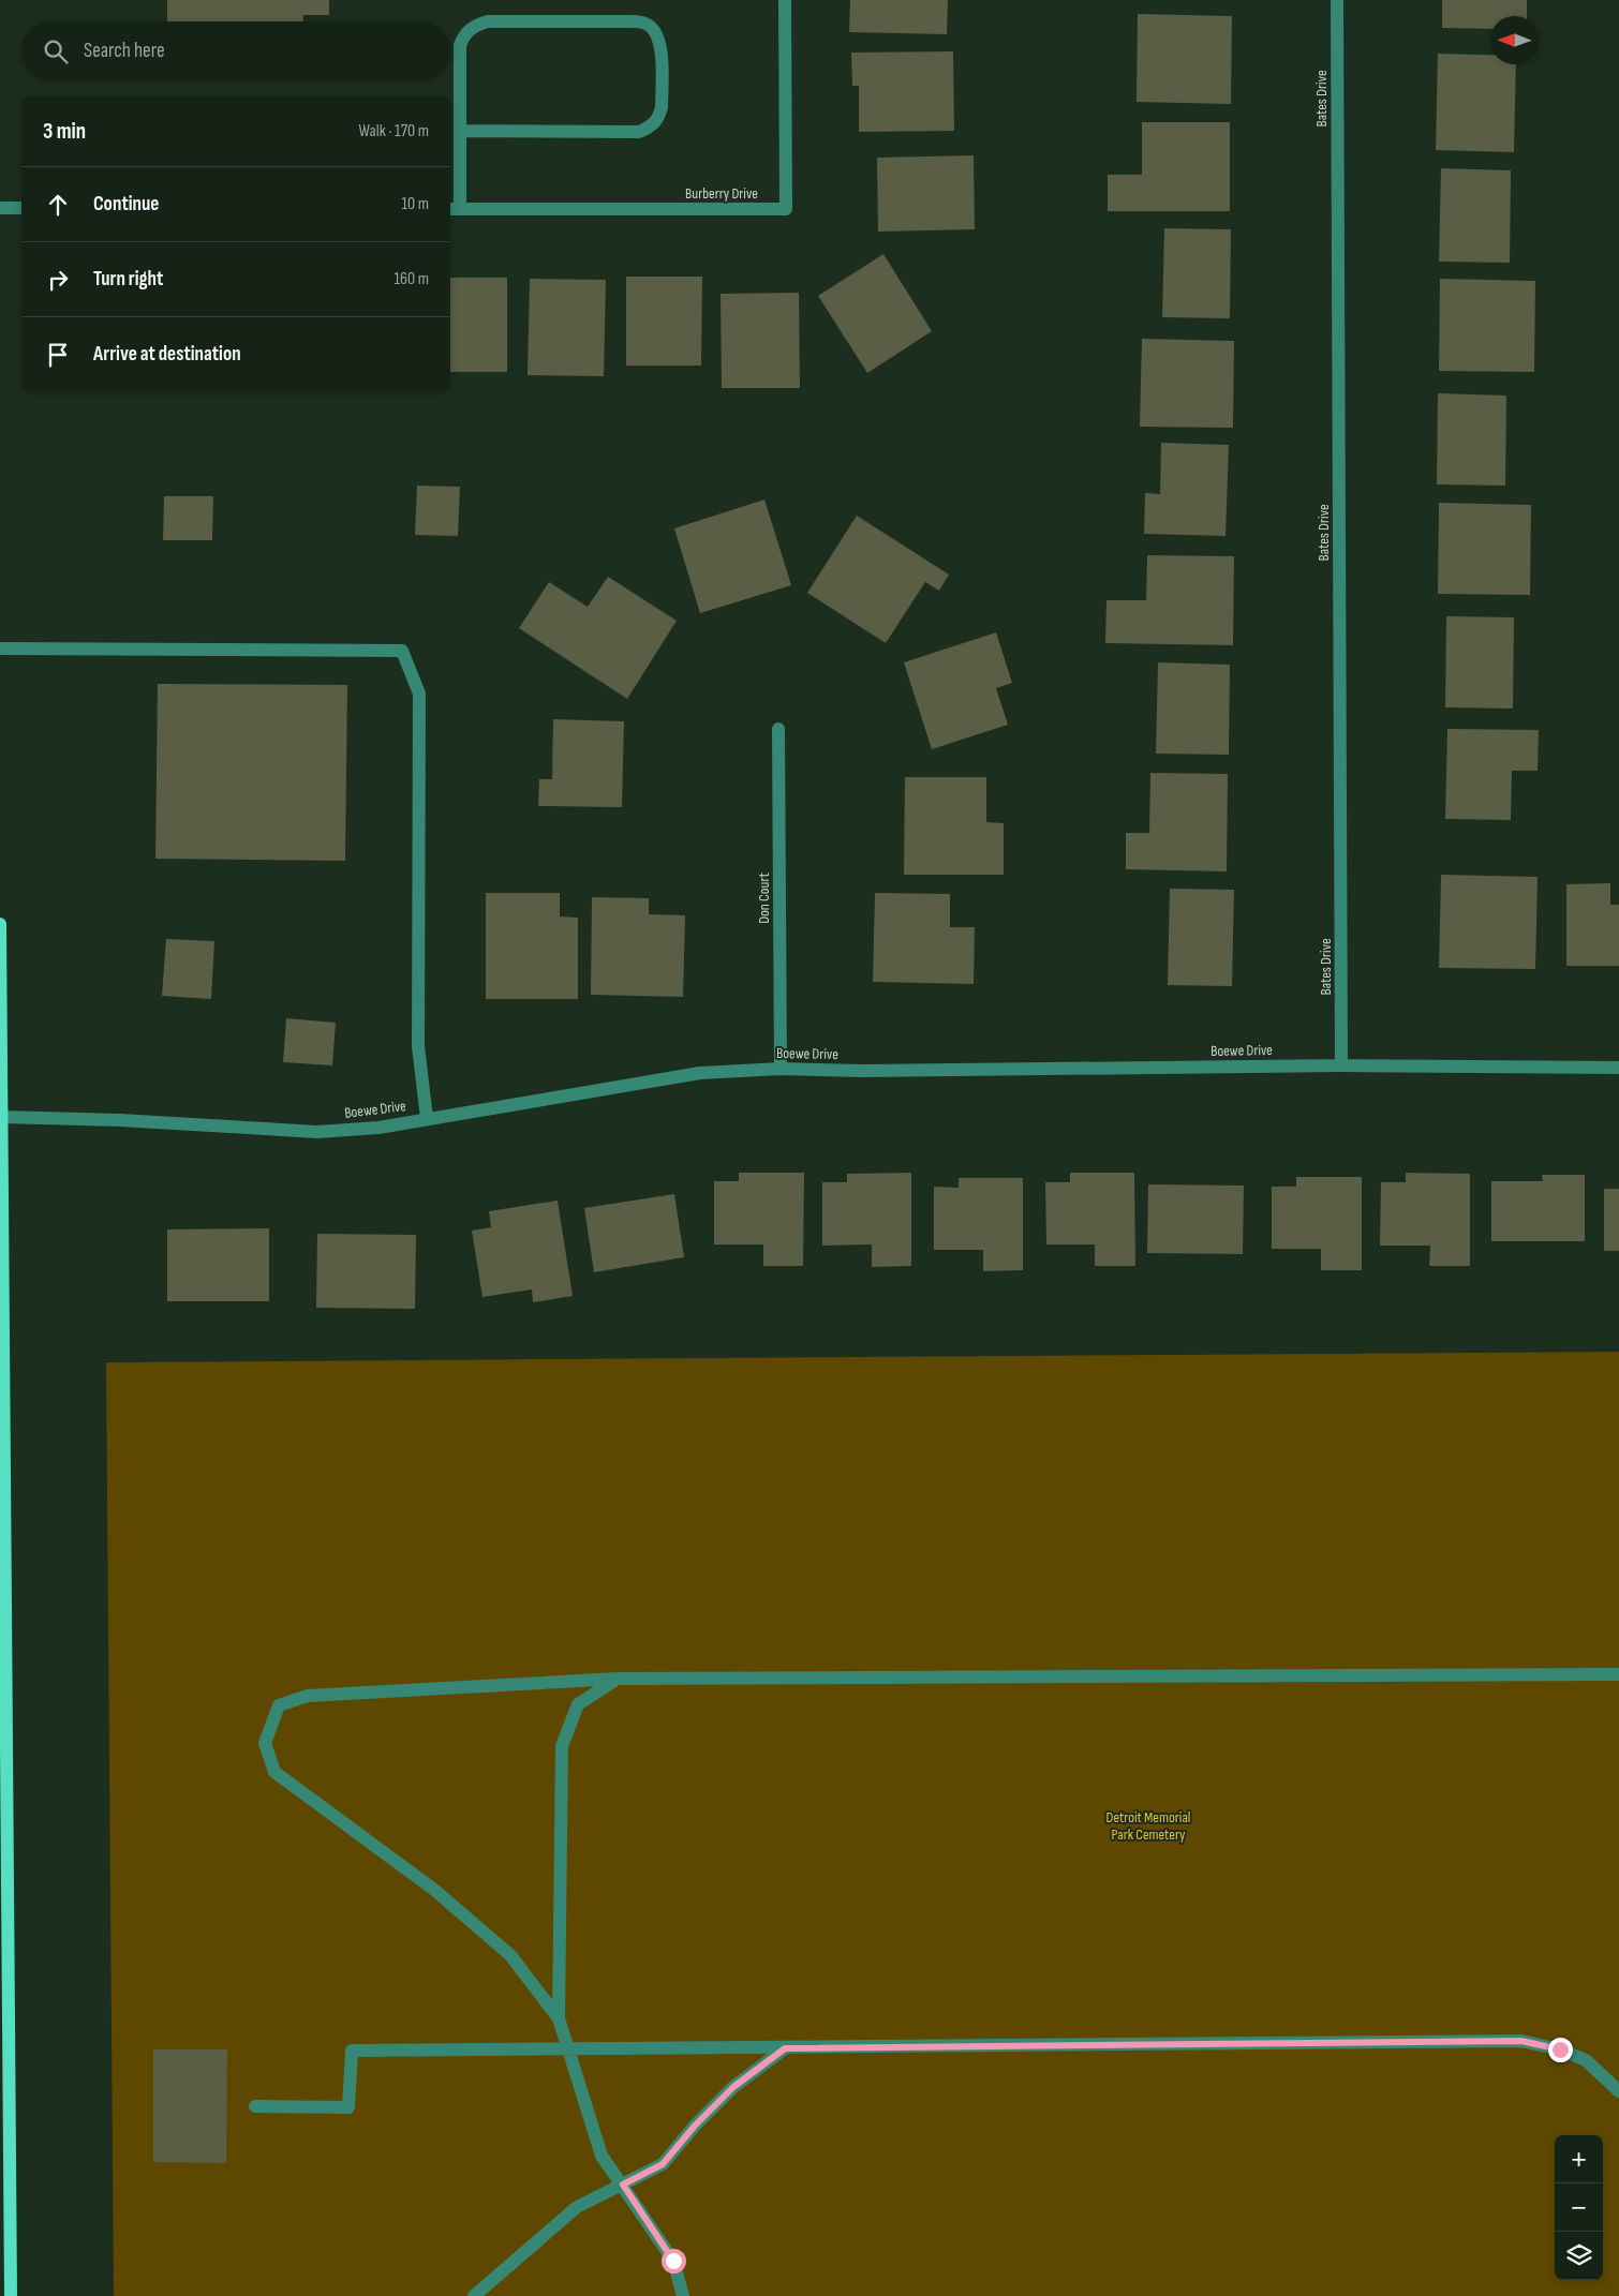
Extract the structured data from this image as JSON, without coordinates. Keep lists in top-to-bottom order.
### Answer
{
  "streets": {
    "street": [
      "Bates Drive",
      "Burberry Drive",
      "Don Court",
      "Boewe Drive"
    ]
  },
  "crossings": [
    ["Bates Drive", "Boewe Drive"],
    ["Don Court", "Boewe Drive"]
  ],
  "parks": ["Detroit Memorial Park Cemetery"],
  "north": "left",
  "page": {
    "search": "Search here",
    "heading": ["3 min", "Walk · 170 m"],
    "list": [
      ["Continue", "10 m"],
      ["Turn right", "160 m"],
      "Arrive at destination"
    ],
    "map_buttons": ["+", "−"]
  }
}
